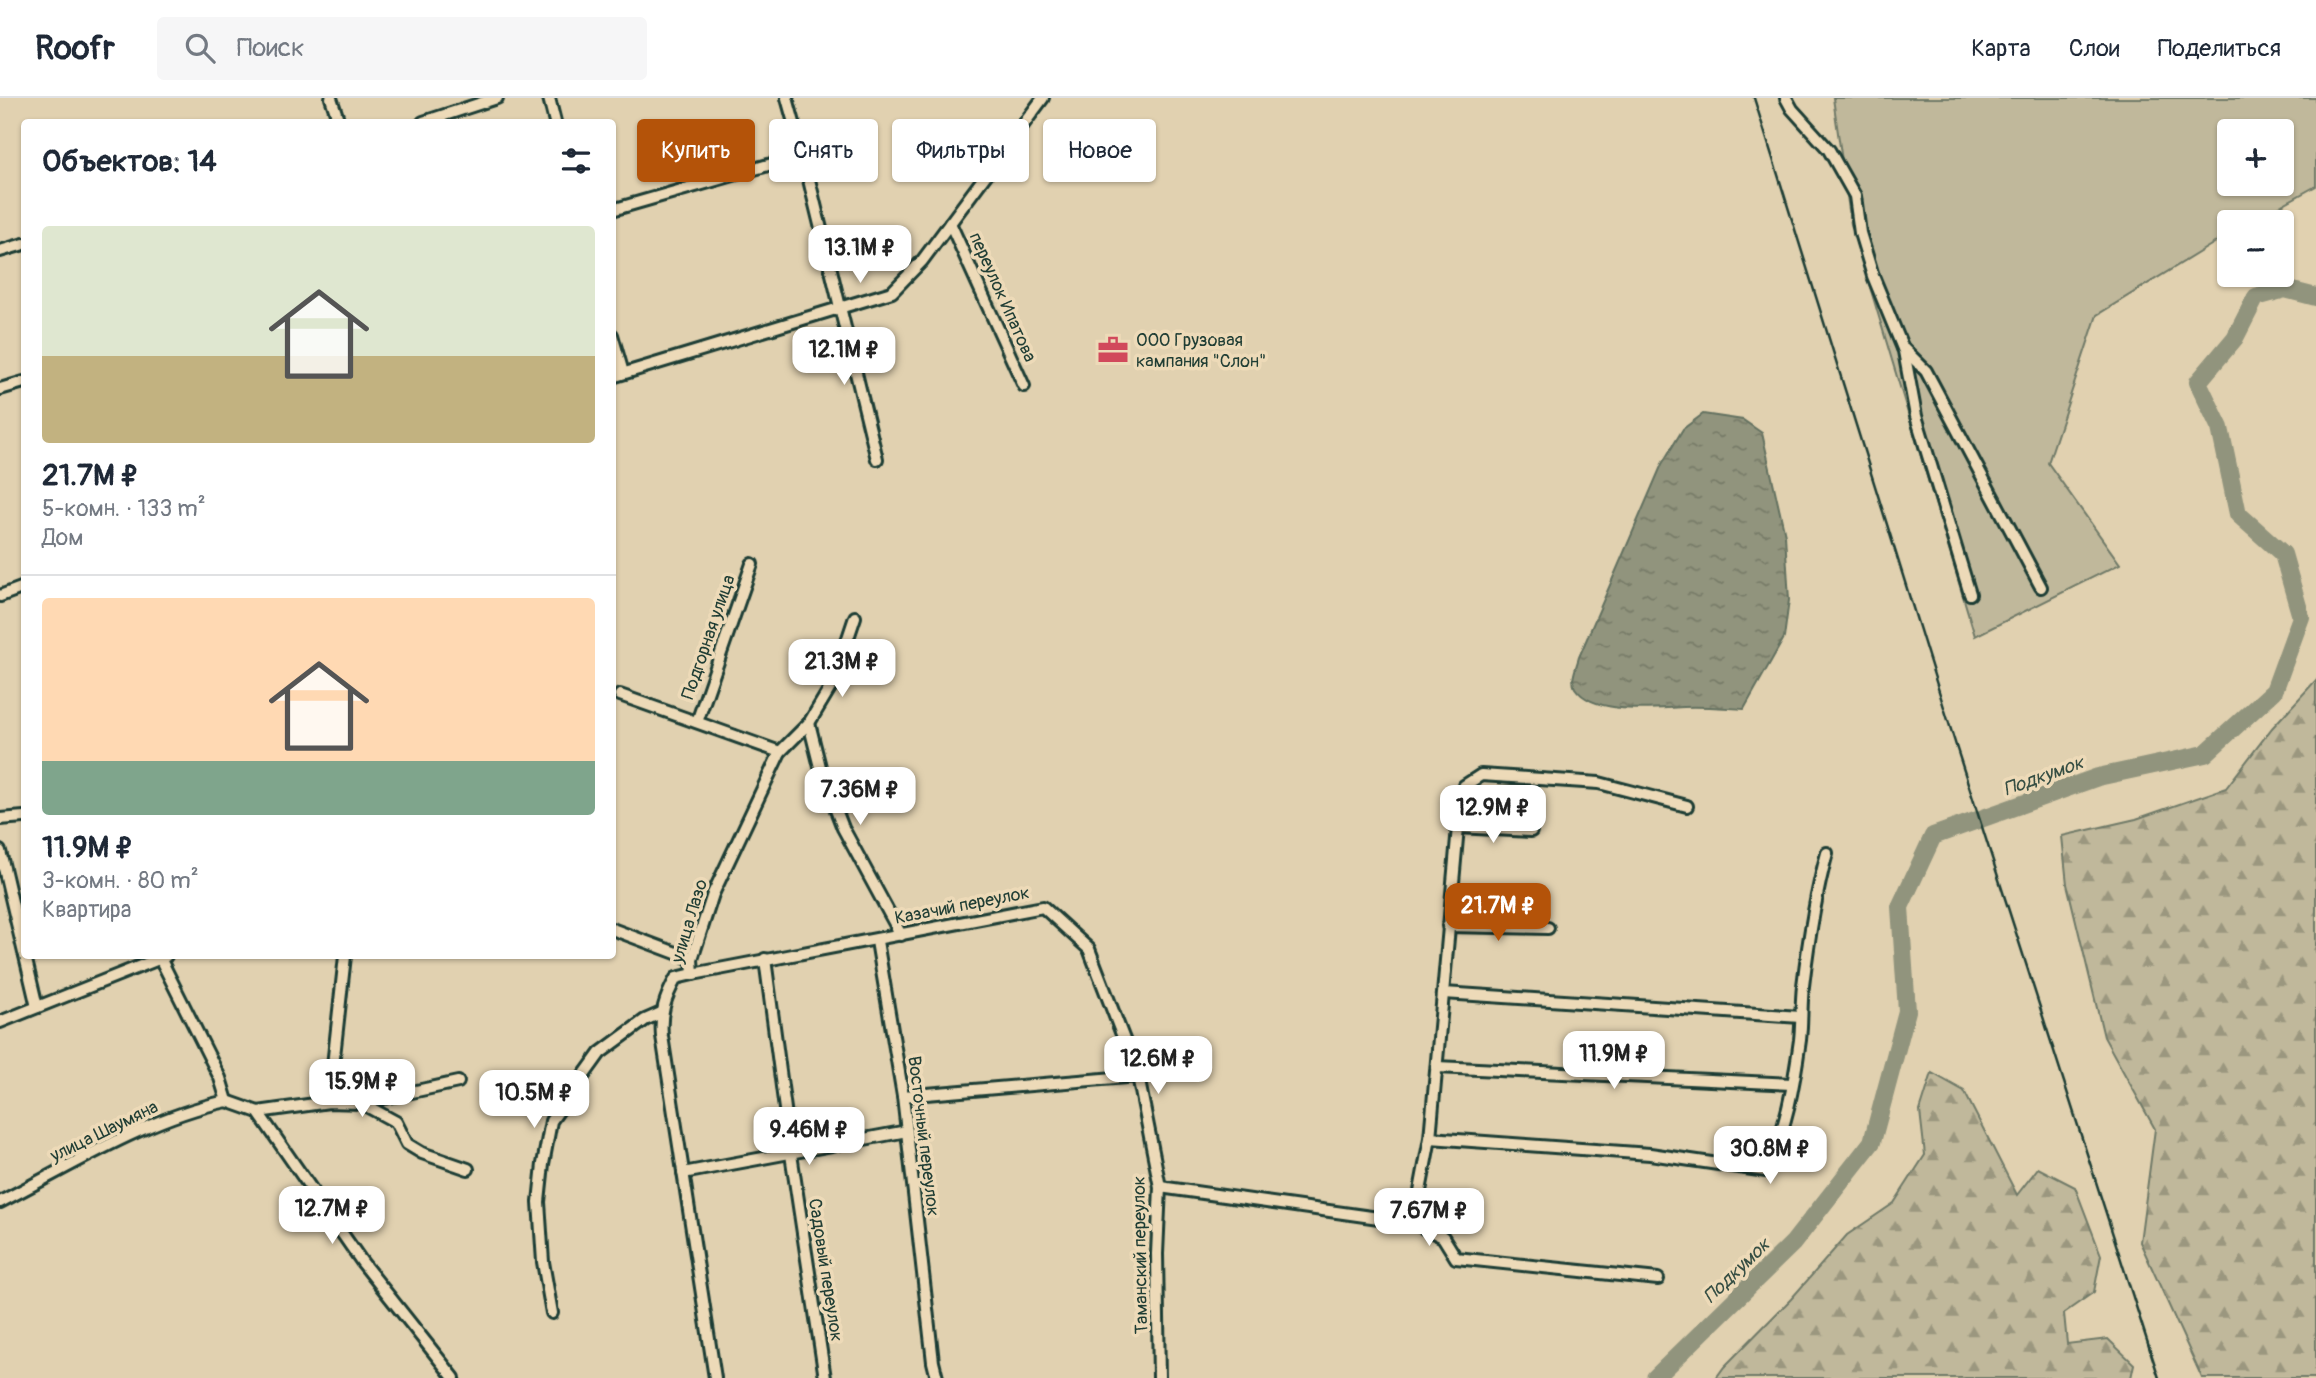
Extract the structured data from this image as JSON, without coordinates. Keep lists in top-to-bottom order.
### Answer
{
  "streets": {
    "street": [
      "переулок Ипатова",
      "Подгорная улица",
      "Казачий переулок",
      "улица Лазо",
      "улица Шаумяна",
      "Восточный переулок",
      "Таманский переулок",
      "Садовый переулок"
    ]
  },
  "crossings": [
    ["Казачий переулок", "улица Лазо"],
    ["Казачий переулок", "Восточный переулок"],
    ["Казачий переулок", "Таманский переулок"],
    ["Казачий переулок", "Садовый переулок"]
  ],
  "water": ["Подкумок"],
  "places": {
    "office": ["ООО Грузовая кампания \"Слон\""]
  },
  "page": {
    "header": "Roofr",
    "search": "Поиск",
    "nav": ["Карта", "Слои", "Поделиться"],
    "map_buttons": ["+", "−"],
    "chip": [
      "Купить",
      "Снять",
      "Фильтры",
      "Новое"
    ],
    "heading": "Объектов: 14",
    "list": [
      {
        "name": "21.7M ₽",
        "note": "5-комн. · 133 m² · Дом"
      },
      {
        "name": "11.9M ₽",
        "note": "3-комн. · 80 m² · Квартира"
      }
    ],
    "price": [
      "13.1M ₽",
      "12.1M ₽",
      "21.3M ₽",
      "7.36M ₽",
      "12.9M ₽",
      "21.7M ₽",
      "11.9M ₽",
      "12.6M ₽",
      "15.9M ₽",
      "10.5M ₽",
      "9.46M ₽",
      "30.8M ₽",
      "12.7M ₽",
      "7.67M ₽"
    ]
  }
}
